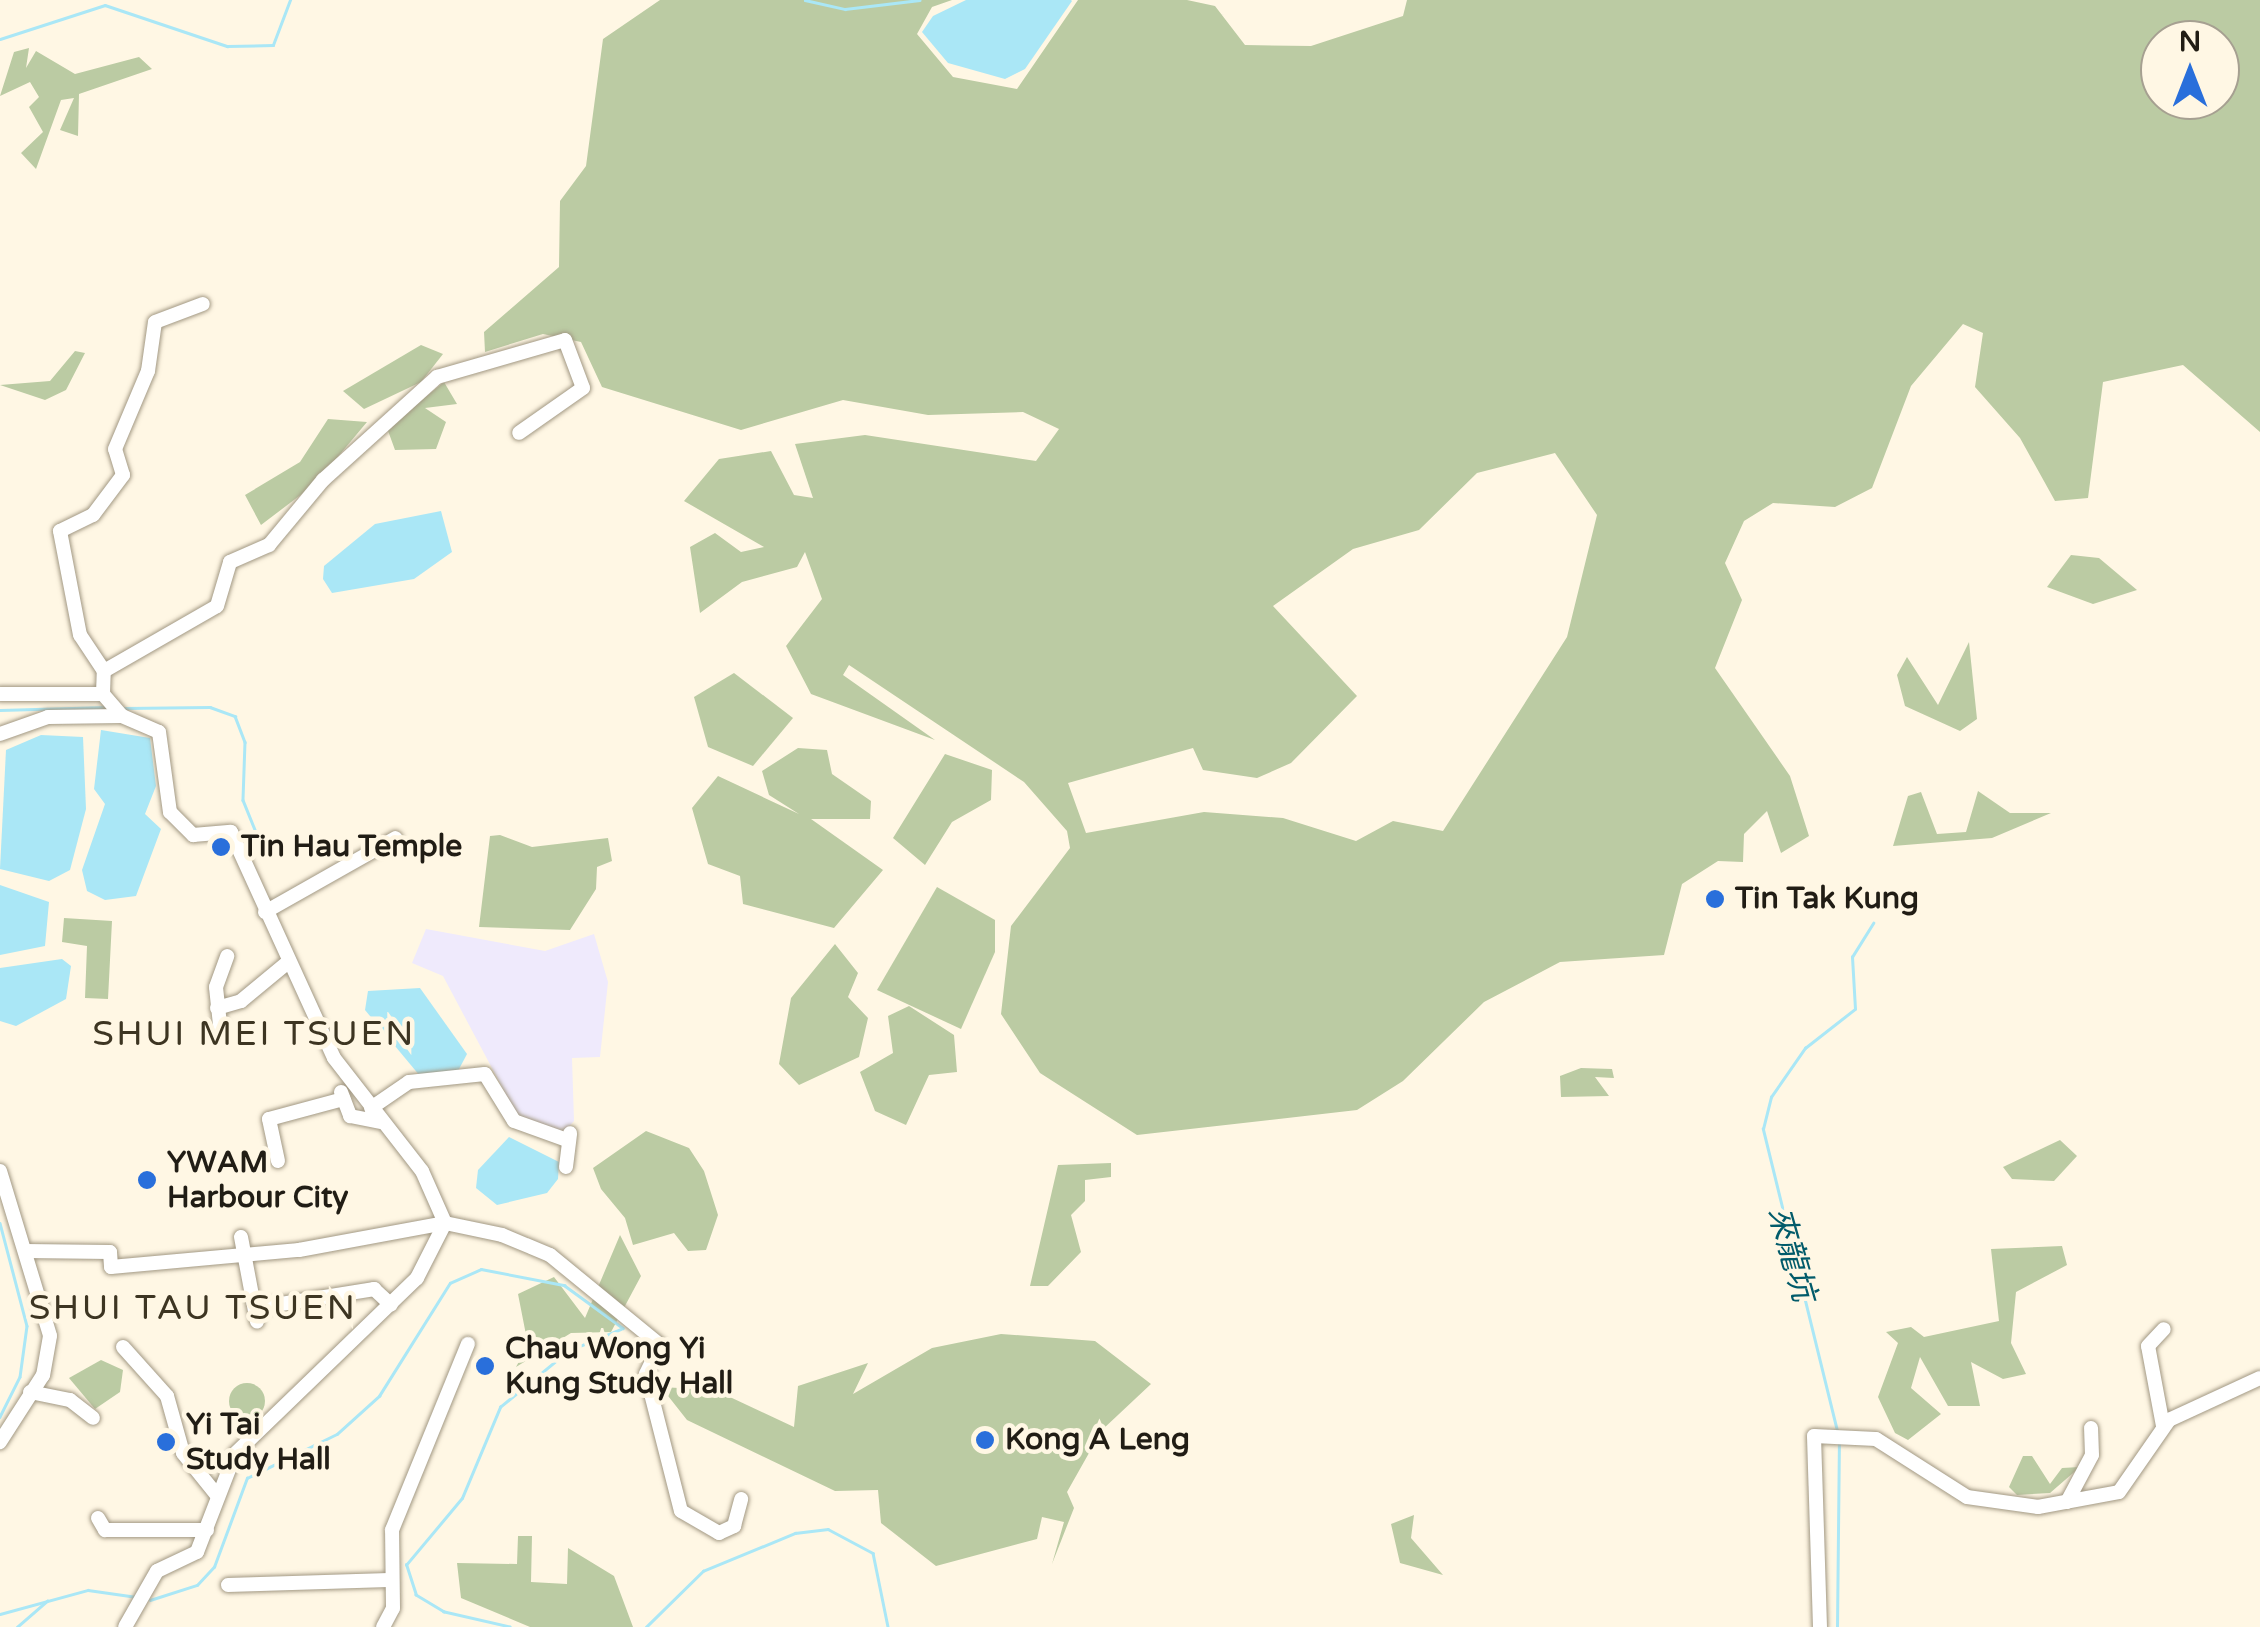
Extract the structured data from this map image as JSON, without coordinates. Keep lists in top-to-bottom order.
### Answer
{
  "districts": ["SHUI MEI TSUEN", "SHUI TAU TSUEN"],
  "water": ["來龍坑"],
  "places": [
    "Tin Hau Temple",
    "Tin Tak Kung",
    "YWAM Harbour City",
    "Chau Wong Yi Kung Study Hall",
    "Kong A Leng",
    "Yi Tai Study Hall"
  ],
  "north": "top"
}
